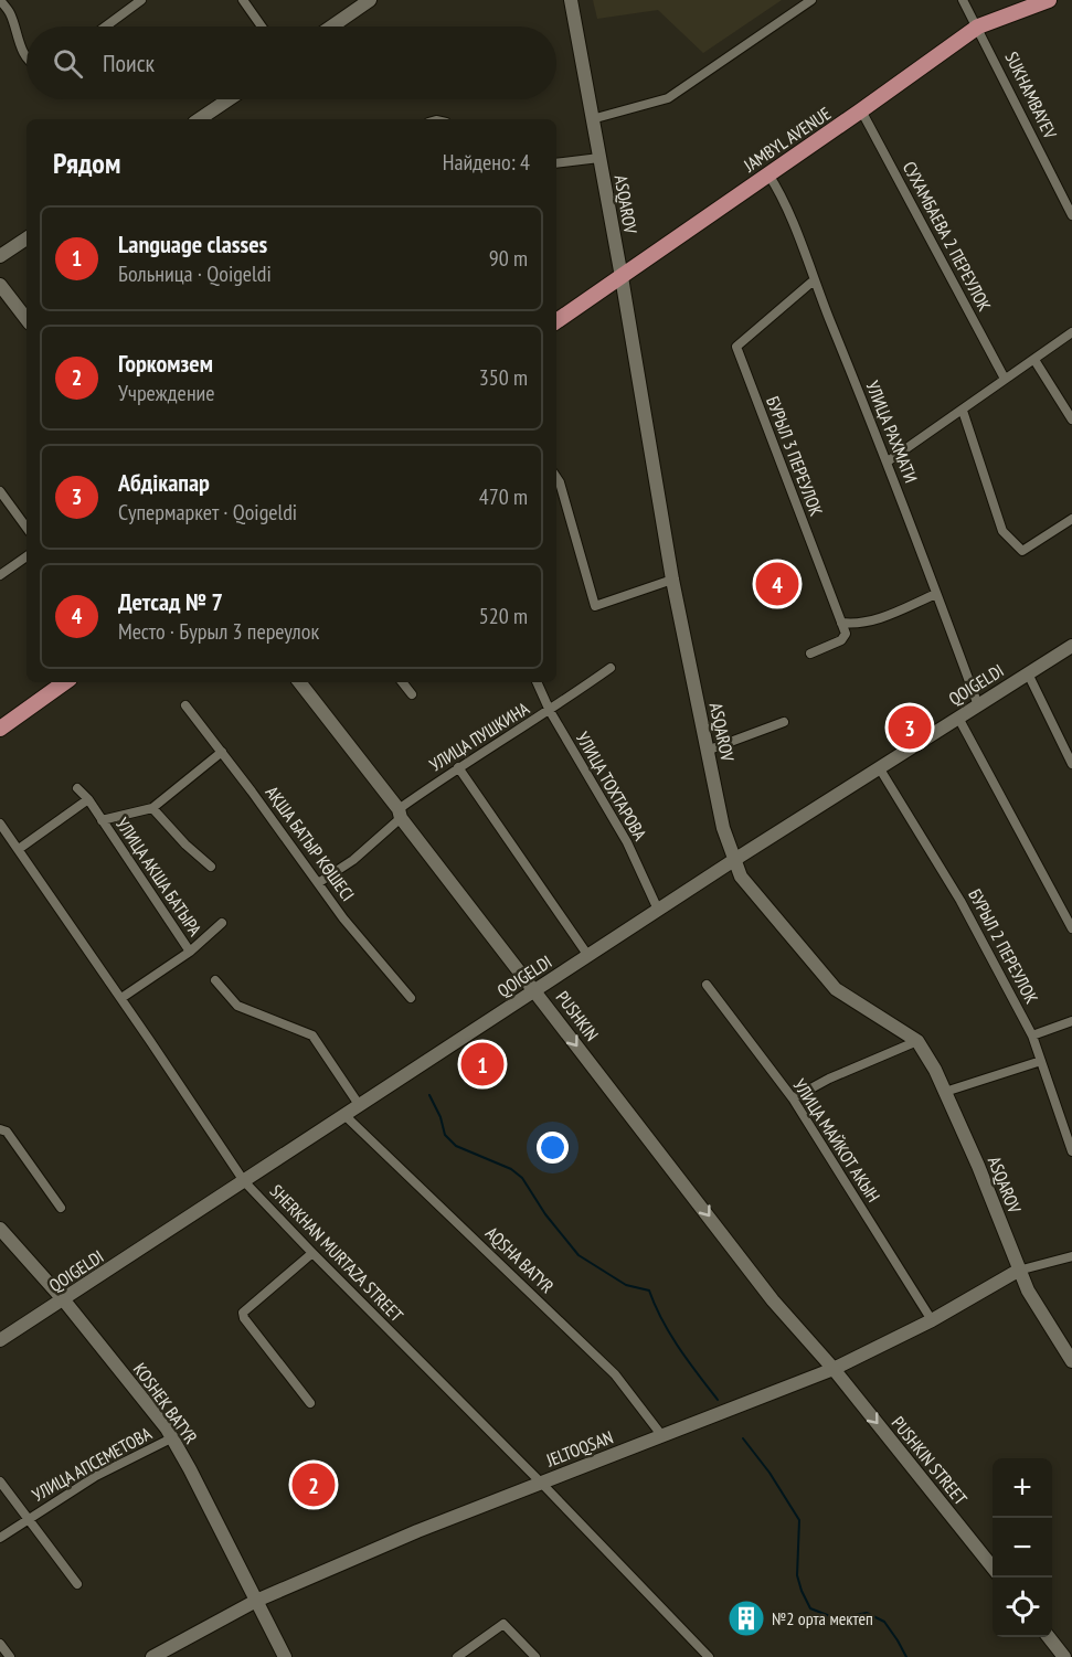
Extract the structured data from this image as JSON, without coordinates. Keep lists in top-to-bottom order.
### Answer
{
  "streets": {
    "main road": ["JAMBYL AVENUE"],
    "street": [
      "SUKHAMBAYEV",
      "ASQAROV",
      "СУХАМБАЕВА 2 ПЕРЕУЛОК",
      "УЛИЦА РАХМАТИ",
      "БУРЫЛ 3 ПЕРЕУЛОК",
      "QOIGELDI",
      "УЛИЦА ПУШКИНА",
      "УЛИЦА ТОХТАРОВА",
      "АҚША БАТЫР КӨШЕСІ",
      "УЛИЦА АКША БАТЫРА",
      "БУРЫЛ 2 ПЕРЕУЛОК",
      "PUSHKIN",
      "УЛИЦА МАЙКОТ АКЫН",
      "SHERKHAN MURTAZA STREET",
      "AQSHA BATYR",
      "KOSHEK BATYR",
      "JELTOQSAN",
      "PUSHKIN STREET",
      "УЛИЦА АПСЕМЕТОВА"
    ]
  },
  "crossings": [
    ["SUKHAMBAYEV", "JAMBYL AVENUE"],
    ["JAMBYL AVENUE", "ASQAROV"],
    ["JAMBYL AVENUE", "СУХАМБАЕВА 2 ПЕРЕУЛОК"],
    ["JAMBYL AVENUE", "УЛИЦА РАХМАТИ"],
    ["ASQAROV", "QOIGELDI"],
    ["ASQAROV", "JELTOQSAN"],
    ["УЛИЦА РАХМАТИ", "БУРЫЛ 3 ПЕРЕУЛОК"],
    ["УЛИЦА РАХМАТИ", "QOIGELDI"],
    ["QOIGELDI", "УЛИЦА ТОХТАРОВА"],
    ["QOIGELDI", "БУРЫЛ 2 ПЕРЕУЛОК"],
    ["QOIGELDI", "PUSHKIN"],
    ["QOIGELDI", "SHERKHAN MURTAZA STREET"],
    ["QOIGELDI", "AQSHA BATYR"],
    ["QOIGELDI", "KOSHEK BATYR"],
    ["УЛИЦА ПУШКИНА", "УЛИЦА ТОХТАРОВА"],
    ["УЛИЦА ПУШКИНА", "АҚША БАТЫР КӨШЕСІ"],
    ["УЛИЦА ПУШКИНА", "PUSHKIN"],
    ["АҚША БАТЫР КӨШЕСІ", "УЛИЦА АКША БАТЫРА"],
    ["PUSHKIN", "JELTOQSAN"],
    ["PUSHKIN", "PUSHKIN STREET"],
    ["УЛИЦА МАЙКОТ АКЫН", "JELTOQSAN"],
    ["SHERKHAN MURTAZA STREET", "JELTOQSAN"],
    ["AQSHA BATYR", "JELTOQSAN"],
    ["KOSHEK BATYR", "JELTOQSAN"],
    ["KOSHEK BATYR", "УЛИЦА АПСЕМЕТОВА"],
    ["JELTOQSAN", "PUSHKIN STREET"]
  ],
  "one_way": ["PUSHKIN", "PUSHKIN STREET"],
  "places": {
    "building": ["№2 орта мектеп"]
  },
  "page": {
    "search": "Поиск",
    "heading": ["Рядом", "Найдено: 4"],
    "list": [
      {
        "mark": "1",
        "name": "Language classes",
        "note": "Больница · Qoigeldi",
        "value": "90 m"
      },
      {
        "mark": "2",
        "name": "Горкомзем",
        "note": "Учреждение",
        "value": "350 m"
      },
      {
        "mark": "3",
        "name": "Абдiкапар",
        "note": "Супермаркет · Qoigeldi",
        "value": "470 m"
      },
      {
        "mark": "4",
        "name": "Детсад № 7",
        "note": "Место · Бурыл 3 переулок",
        "value": "520 m"
      }
    ],
    "pins": [
      "4",
      "3",
      "1",
      "2"
    ],
    "map_buttons": ["+", "−"]
  }
}
